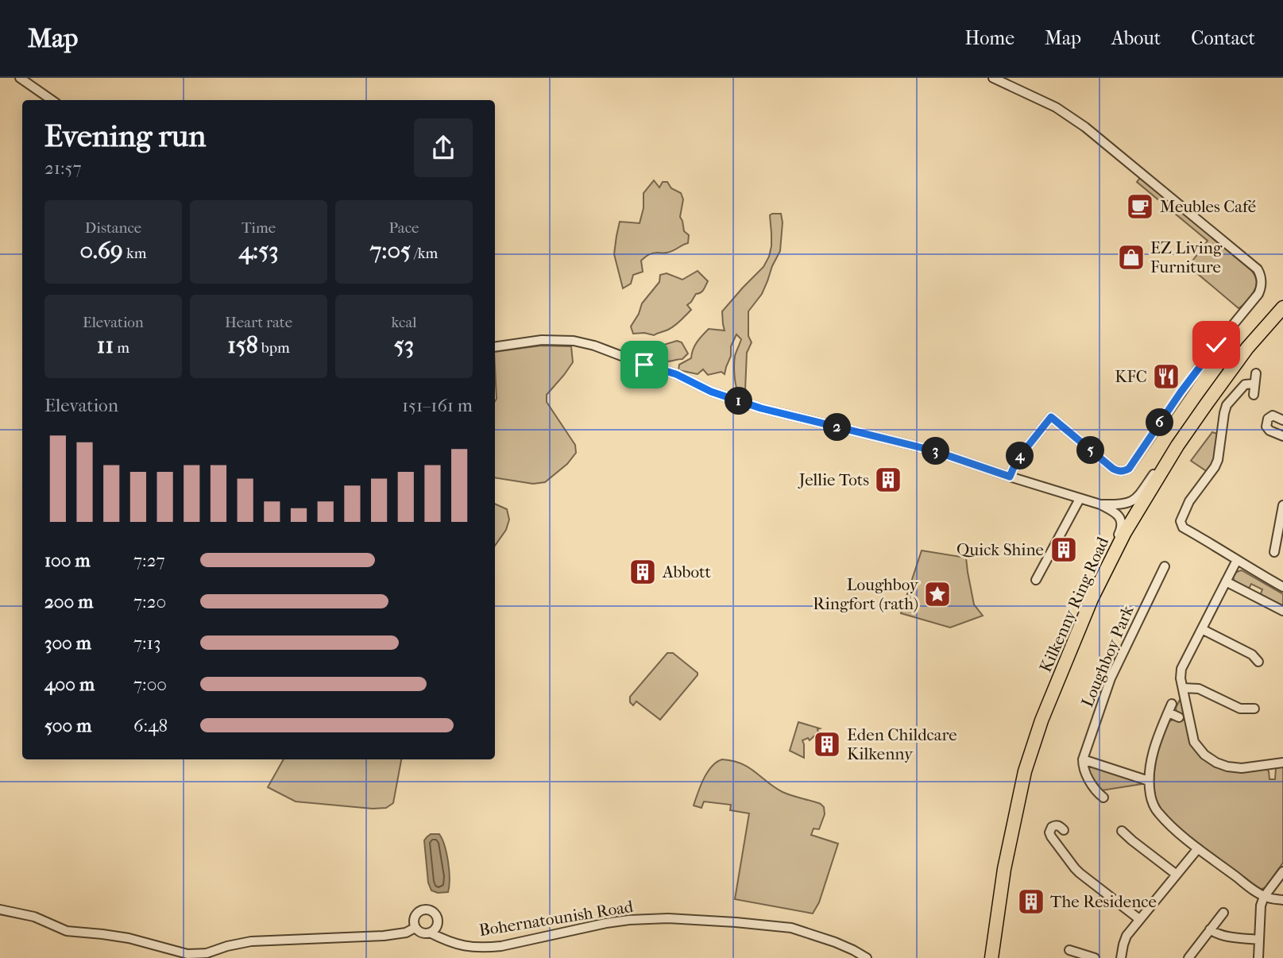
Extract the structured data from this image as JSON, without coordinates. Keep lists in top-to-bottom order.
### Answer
{
  "streets": {
    "highway": ["Kilkenny Ring Road"],
    "street": ["Loughboy Park", "Bohernatounish Road"]
  },
  "places": {
    "cafe": ["Meubles Café"],
    "shop": ["EZ Living Furniture"],
    "restaurant": ["KFC"],
    "building": [
      "Jellie Tots",
      "Quick Shine",
      "Abbott",
      "Eden Childcare Kilkenny",
      "The Residence"
    ],
    "place": ["Loughboy Ringfort (rath)"]
  },
  "page": {
    "header": "Map",
    "nav": [
      "Home",
      "Map",
      "About",
      "Contact"
    ],
    "heading": ["Evening run", "21:57"],
    "stats": [
      ["Distance", "0.69 km"],
      ["Time", "4:53"],
      ["Pace", "7:05 /km"],
      ["Elevation", "11 m"],
      ["Heart rate", "158 bpm"],
      ["kcal", "53"]
    ],
    "chart": ["Elevation", "151–161 m"],
    "pins": [
      "1",
      "6",
      "2",
      "5",
      "3",
      "4"
    ],
    "list": [
      {
        "name": "100 m",
        "note": "7:27"
      },
      {
        "name": "200 m",
        "note": "7:20"
      },
      {
        "name": "300 m",
        "note": "7:13"
      },
      {
        "name": "400 m",
        "note": "7:00"
      },
      {
        "name": "500 m",
        "note": "6:48"
      }
    ]
  }
}
